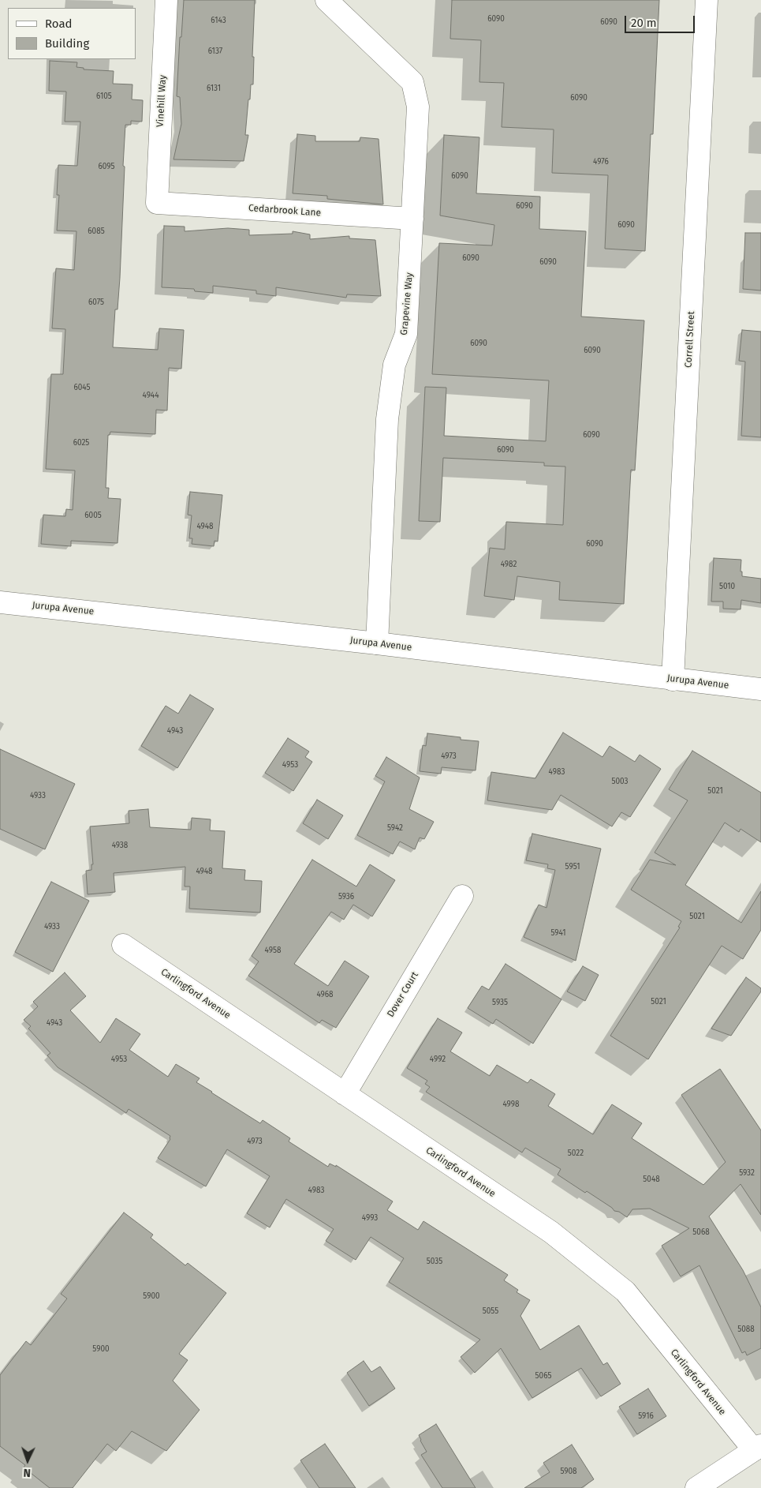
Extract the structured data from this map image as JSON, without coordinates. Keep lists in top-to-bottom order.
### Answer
{
  "streets": {
    "street": [
      "Vinehill Way",
      "Cedarbrook Lane",
      "Grapevine Way",
      "Correll Street",
      "Jurupa Avenue",
      "Carlingford Avenue",
      "Dover Court"
    ]
  },
  "crossings": [
    ["Vinehill Way", "Cedarbrook Lane"],
    ["Cedarbrook Lane", "Grapevine Way"],
    ["Grapevine Way", "Jurupa Avenue"],
    ["Correll Street", "Jurupa Avenue"],
    ["Carlingford Avenue", "Dover Court"]
  ],
  "house_numbers": [
    "6090",
    "6143",
    "6090",
    "6137",
    "6131",
    "6105",
    "6090",
    "4976",
    "6095",
    "6090",
    "6090",
    "6090",
    "6085",
    "6090",
    "6090",
    "6075",
    "6090",
    "6090",
    "6045",
    "4944",
    "6090",
    "6025",
    "6090",
    "6005",
    "4948",
    "6090",
    "4982",
    "5010",
    "4943",
    "4973",
    "4953",
    "4983",
    "5003",
    "5021",
    "4933",
    "5942",
    "4938",
    "5951",
    "4948",
    "5936",
    "5021",
    "4933",
    "5941",
    "4958",
    "4968",
    "5021",
    "5935",
    "4943",
    "4953",
    "4992",
    "4998",
    "4973",
    "5022",
    "5932",
    "5048",
    "4983",
    "4993",
    "5068",
    "5035",
    "5900",
    "5055",
    "5088",
    "5900",
    "5065",
    "5916",
    "5908"
  ],
  "legend": ["Road", "Building"],
  "scale_bar": "20 m",
  "north": "bottom"
}
